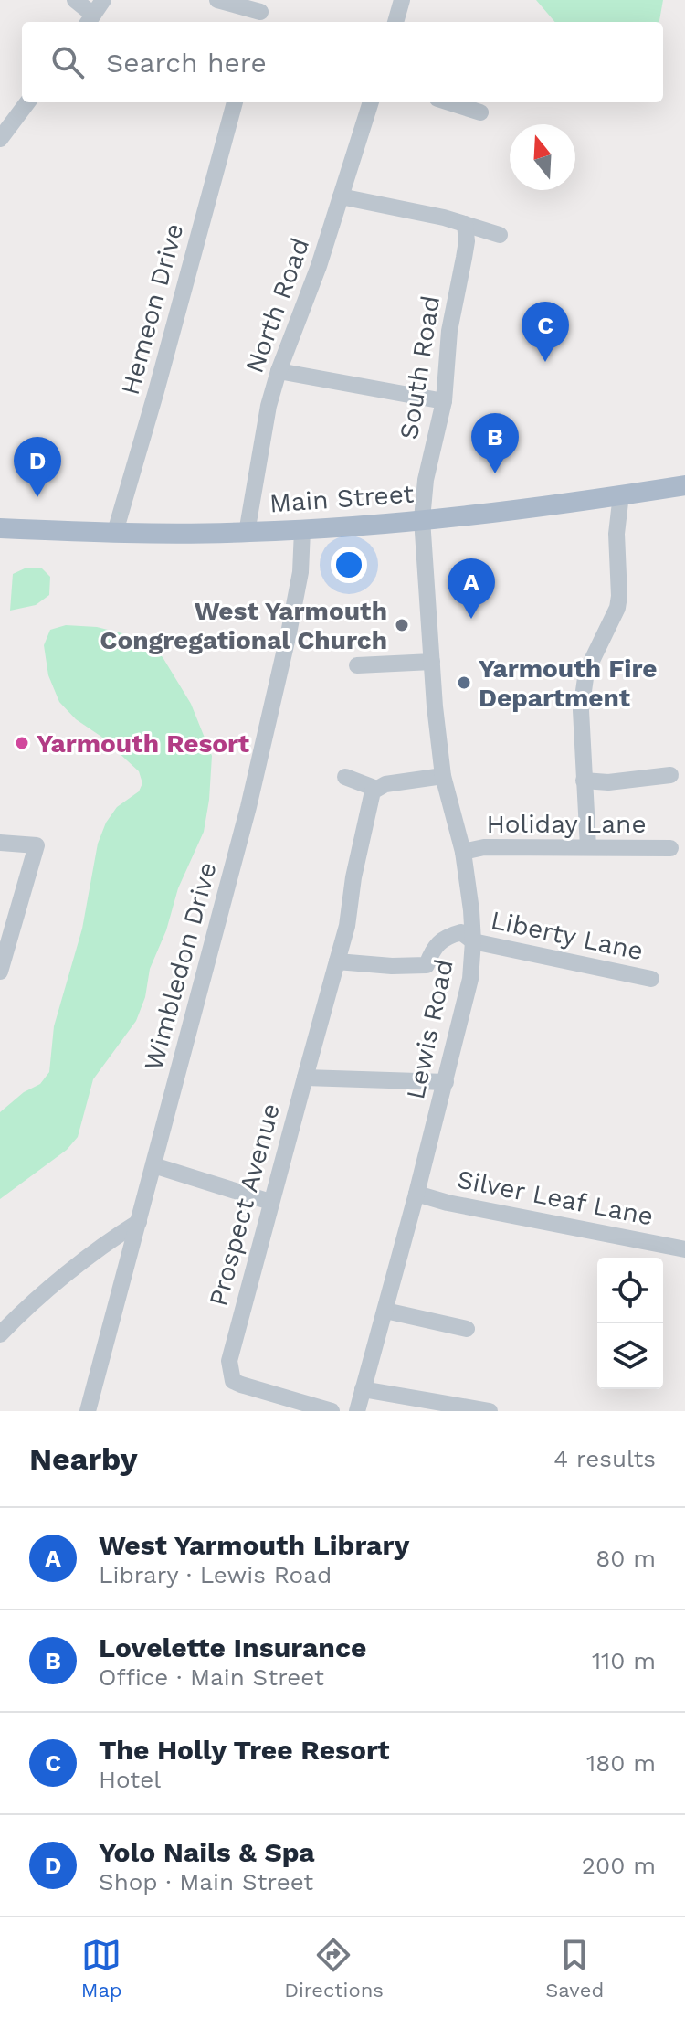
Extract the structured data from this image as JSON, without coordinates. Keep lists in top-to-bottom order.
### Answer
{
  "streets": {
    "main road": ["Main Street"],
    "street": [
      "North Road",
      "Hemeon Drive",
      "South Road",
      "Holiday Lane",
      "Liberty Lane",
      "Wimbledon Drive",
      "Lewis Road",
      "Silver Leaf Lane",
      "Prospect Avenue"
    ]
  },
  "crossings": [
    ["North Road", "Main Street"],
    ["Hemeon Drive", "Main Street"],
    ["South Road", "Main Street"],
    ["South Road", "Lewis Road"],
    ["Main Street", "Wimbledon Drive"],
    ["Main Street", "Lewis Road"],
    ["Holiday Lane", "Lewis Road"],
    ["Liberty Lane", "Lewis Road"],
    ["Lewis Road", "Silver Leaf Lane"],
    ["Lewis Road", "Prospect Avenue"]
  ],
  "places": ["West Yarmouth Congregational Church", "Yarmouth Fire Department", "Yarmouth Resort"],
  "north": "top",
  "page": {
    "search": "Search here",
    "pins": [
      "C",
      "B",
      "D",
      "A"
    ],
    "heading": ["Nearby", "4 results"],
    "list": [
      {
        "mark": "A",
        "name": "West Yarmouth Library",
        "note": "Library · Lewis Road",
        "value": "80 m"
      },
      {
        "mark": "B",
        "name": "Lovelette Insurance",
        "note": "Office · Main Street",
        "value": "110 m"
      },
      {
        "mark": "C",
        "name": "The Holly Tree Resort",
        "note": "Hotel",
        "value": "180 m"
      },
      {
        "mark": "D",
        "name": "Yolo Nails & Spa",
        "note": "Shop · Main Street",
        "value": "200 m"
      }
    ],
    "nav": ["Map", "Directions", "Saved"]
  }
}
